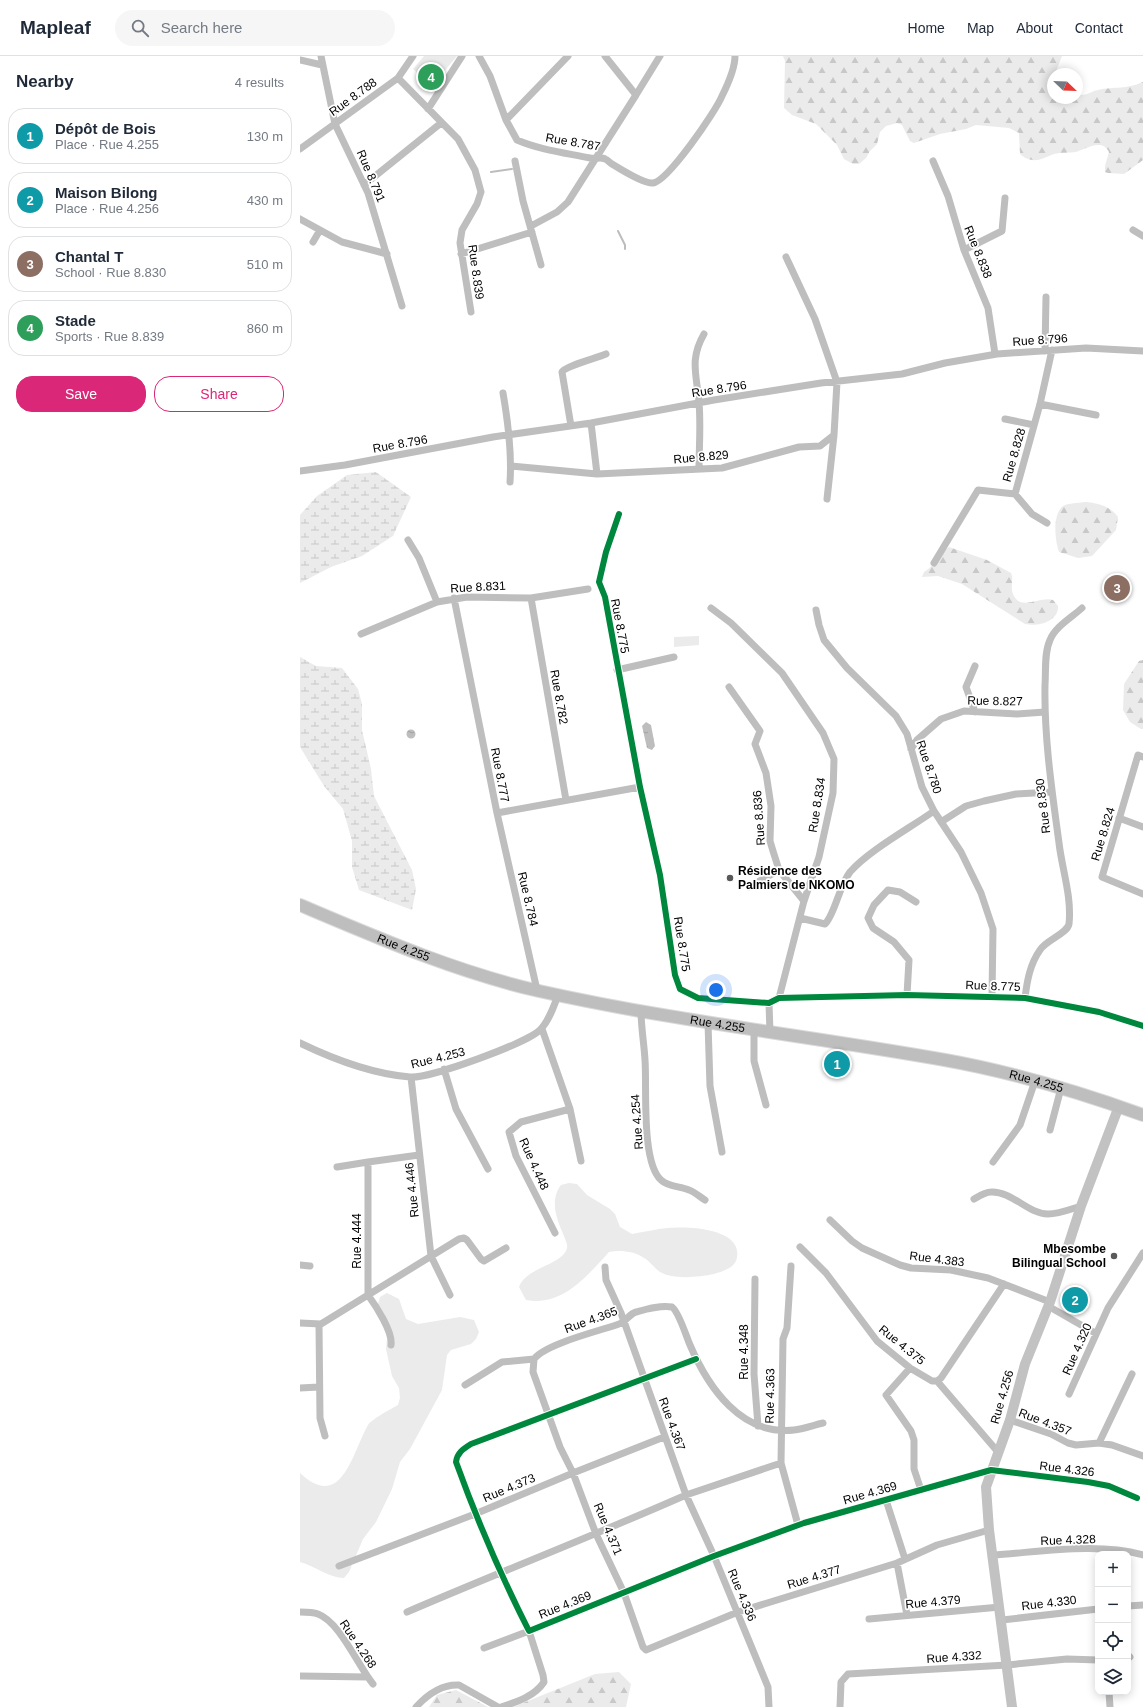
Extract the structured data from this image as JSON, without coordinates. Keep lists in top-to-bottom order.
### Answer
{
  "streets": {
    "highway": ["Rue 4.255"],
    "street": [
      "Rue 8.788",
      "Rue 8.787",
      "Rue 8.791",
      "Rue 8.838",
      "Rue 8.839",
      "Rue 8.796",
      "Rue 8.828",
      "Rue 8.829",
      "Rue 8.831",
      "Rue 8.775",
      "Rue 8.782",
      "Rue 8.827",
      "Rue 8.780",
      "Rue 8.777",
      "Rue 8.834",
      "Rue 8.830",
      "Rue 8.836",
      "Rue 8.824",
      "Rue 8.784",
      "Rue 4.253",
      "Rue 4.254",
      "Rue 4.448",
      "Rue 4.446",
      "Rue 4.444",
      "Rue 4.383",
      "Rue 4.365",
      "Rue 4.375",
      "Rue 4.320",
      "Rue 4.348",
      "Rue 4.363",
      "Rue 4.256",
      "Rue 4.357",
      "Rue 4.367",
      "Rue 4.326",
      "Rue 4.373",
      "Rue 4.369",
      "Rue 4.371",
      "Rue 4.328",
      "Rue 4.377",
      "Rue 4.336",
      "Rue 4.379",
      "Rue 4.330",
      "Rue 4.268",
      "Rue 4.332"
    ]
  },
  "crossings": [
    ["Rue 8.788", "Rue 8.791"],
    ["Rue 8.788", "Rue 8.839"],
    ["Rue 8.838", "Rue 8.796"],
    ["Rue 8.796", "Rue 8.828"],
    ["Rue 8.831", "Rue 8.782"],
    ["Rue 8.831", "Rue 8.777"],
    ["Rue 8.775", "Rue 8.780"],
    ["Rue 8.775", "Rue 8.777"],
    ["Rue 8.775", "Rue 8.834"],
    ["Rue 8.775", "Rue 8.830"],
    ["Rue 8.782", "Rue 8.777"],
    ["Rue 8.827", "Rue 8.780"],
    ["Rue 8.827", "Rue 8.830"],
    ["Rue 8.777", "Rue 8.784"],
    ["Rue 8.834", "Rue 8.836"],
    ["Rue 8.784", "Rue 4.255"],
    ["Rue 4.255", "Rue 4.254"],
    ["Rue 4.255", "Rue 4.256"],
    ["Rue 4.253", "Rue 4.446"],
    ["Rue 4.383", "Rue 4.320"],
    ["Rue 4.383", "Rue 4.256"],
    ["Rue 4.365", "Rue 4.348"],
    ["Rue 4.365", "Rue 4.363"],
    ["Rue 4.365", "Rue 4.367"],
    ["Rue 4.365", "Rue 4.369"],
    ["Rue 4.375", "Rue 4.256"],
    ["Rue 4.363", "Rue 4.369"],
    ["Rue 4.256", "Rue 4.357"],
    ["Rue 4.256", "Rue 4.326"],
    ["Rue 4.256", "Rue 4.369"],
    ["Rue 4.256", "Rue 4.328"],
    ["Rue 4.256", "Rue 4.377"],
    ["Rue 4.256", "Rue 4.379"],
    ["Rue 4.256", "Rue 4.330"],
    ["Rue 4.256", "Rue 4.332"],
    ["Rue 4.367", "Rue 4.373"],
    ["Rue 4.367", "Rue 4.369"],
    ["Rue 4.367", "Rue 4.336"],
    ["Rue 4.326", "Rue 4.369"],
    ["Rue 4.373", "Rue 4.369"],
    ["Rue 4.373", "Rue 4.371"],
    ["Rue 4.369", "Rue 4.371"],
    ["Rue 4.369", "Rue 4.336"],
    ["Rue 4.371", "Rue 4.377"],
    ["Rue 4.377", "Rue 4.336"]
  ],
  "places": ["Résidence des Palmiers de NKOMO", "Mbesombe Bilingual School"],
  "north": "bottom right",
  "page": {
    "header": "Mapleaf",
    "search": "Search here",
    "nav": [
      "Home",
      "Map",
      "About",
      "Contact"
    ],
    "heading": ["Nearby", "4 results"],
    "pins": [
      "4",
      "3",
      "1",
      "2"
    ],
    "list": [
      {
        "mark": "1",
        "name": "Dépôt de Bois",
        "note": "Place · Rue 4.255",
        "value": "130 m"
      },
      {
        "mark": "2",
        "name": "Maison Bilong",
        "note": "Place · Rue 4.256",
        "value": "430 m"
      },
      {
        "mark": "3",
        "name": "Chantal T",
        "note": "School · Rue 8.830",
        "value": "510 m"
      },
      {
        "mark": "4",
        "name": "Stade",
        "note": "Sports · Rue 8.839",
        "value": "860 m"
      }
    ],
    "buttons": ["Save", "Share"],
    "map_buttons": ["+", "−"]
  }
}
